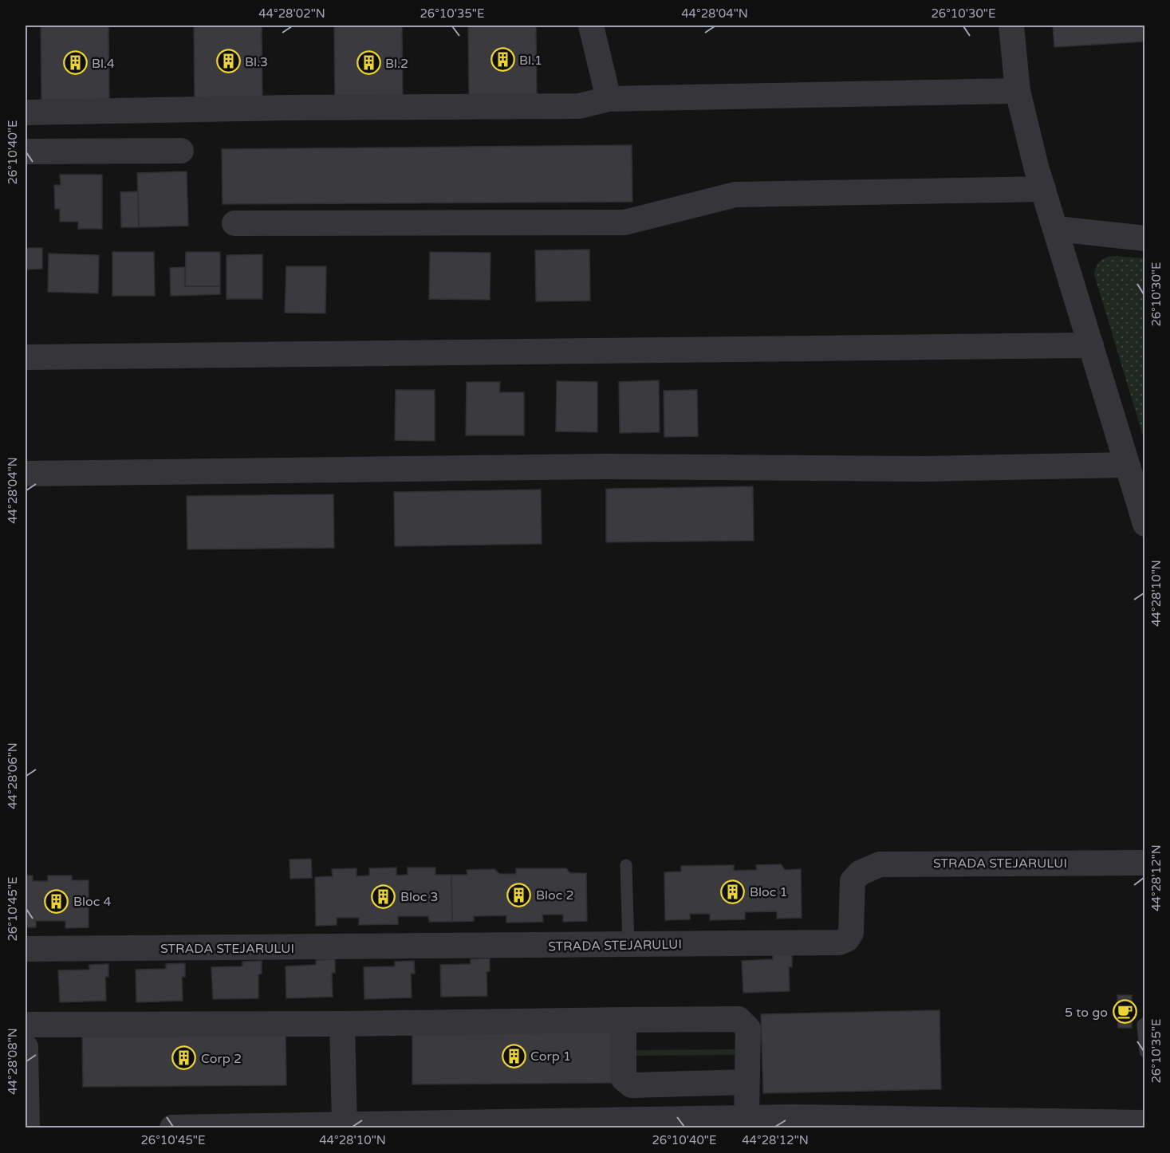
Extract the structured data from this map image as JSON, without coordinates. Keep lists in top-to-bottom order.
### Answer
{
  "streets": {
    "street": ["STRADA STEJARULUI"]
  },
  "places": {
    "building": [
      "Bl.1",
      "Bl.3",
      "Bl.4",
      "Bl.2",
      "Bloc 1",
      "Bloc 2",
      "Bloc 3",
      "Bloc 4",
      "Corp 1",
      "Corp 2"
    ],
    "cafe": ["5 to go"]
  },
  "coordinates": [
    "44°28'02\"N",
    "26°10'35\"E",
    "44°28'04\"N",
    "26°10'30\"E",
    "26°10'40\"E",
    "44°28'10\"N",
    "44°28'06\"N",
    "44°28'12\"N",
    "26°10'45\"E",
    "44°28'08\"N"
  ]
}
